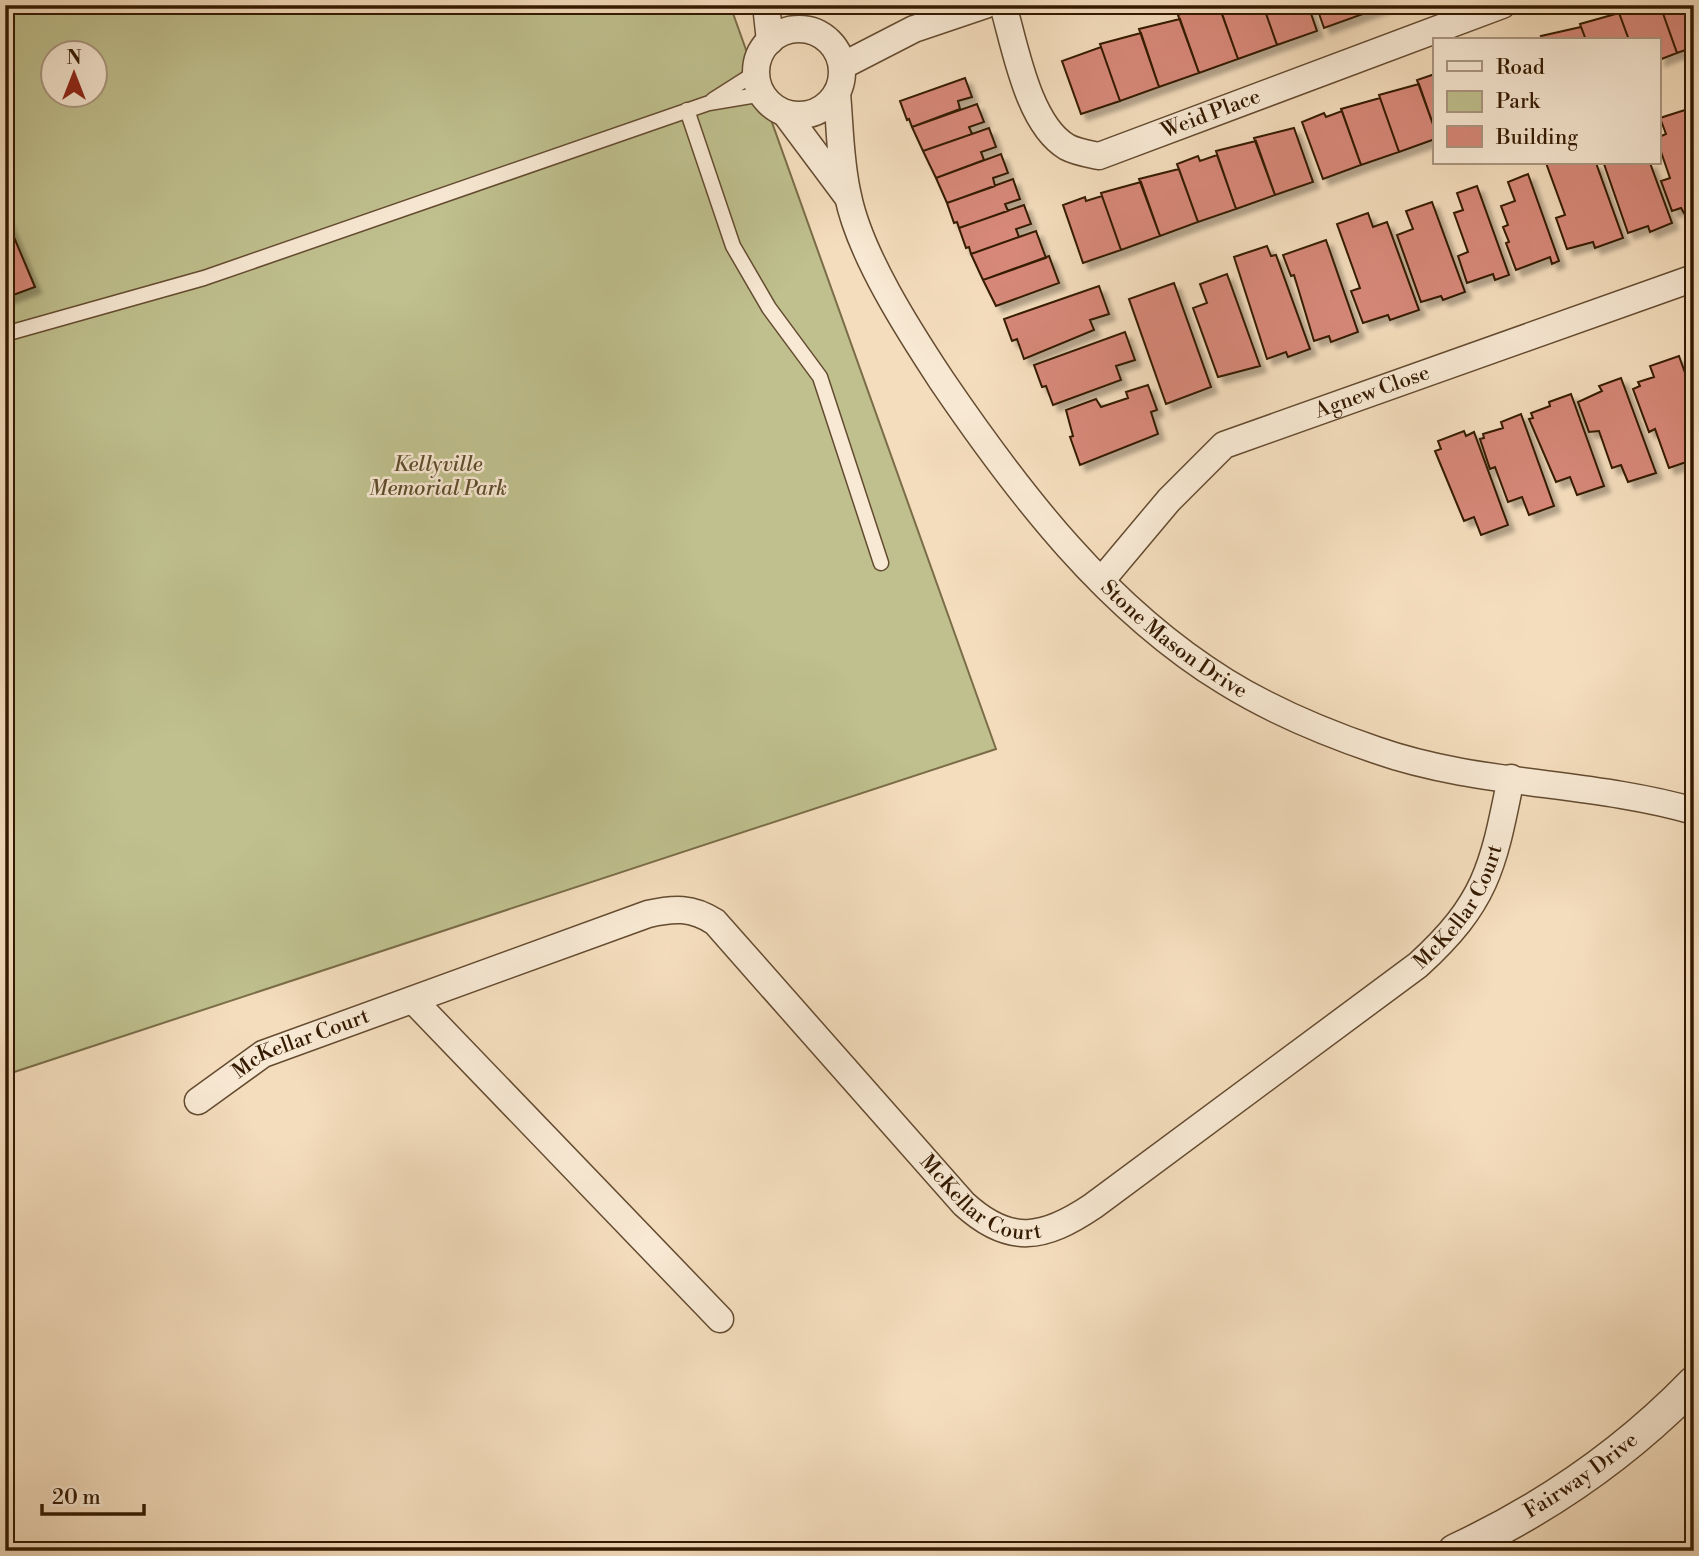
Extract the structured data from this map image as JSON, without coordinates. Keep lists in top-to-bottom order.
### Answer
{
  "streets": {
    "street": [
      "Weid Place",
      "Agnew Close",
      "Stone Mason Drive",
      "McKellar Court",
      "Fairway Drive"
    ]
  },
  "crossings": [
    ["Agnew Close", "Stone Mason Drive"],
    ["Stone Mason Drive", "McKellar Court"]
  ],
  "parks": ["Kellyville Memorial Park"],
  "legend": ["Road", "Park", "Building"],
  "scale_bar": "20 m",
  "north": "top"
}
